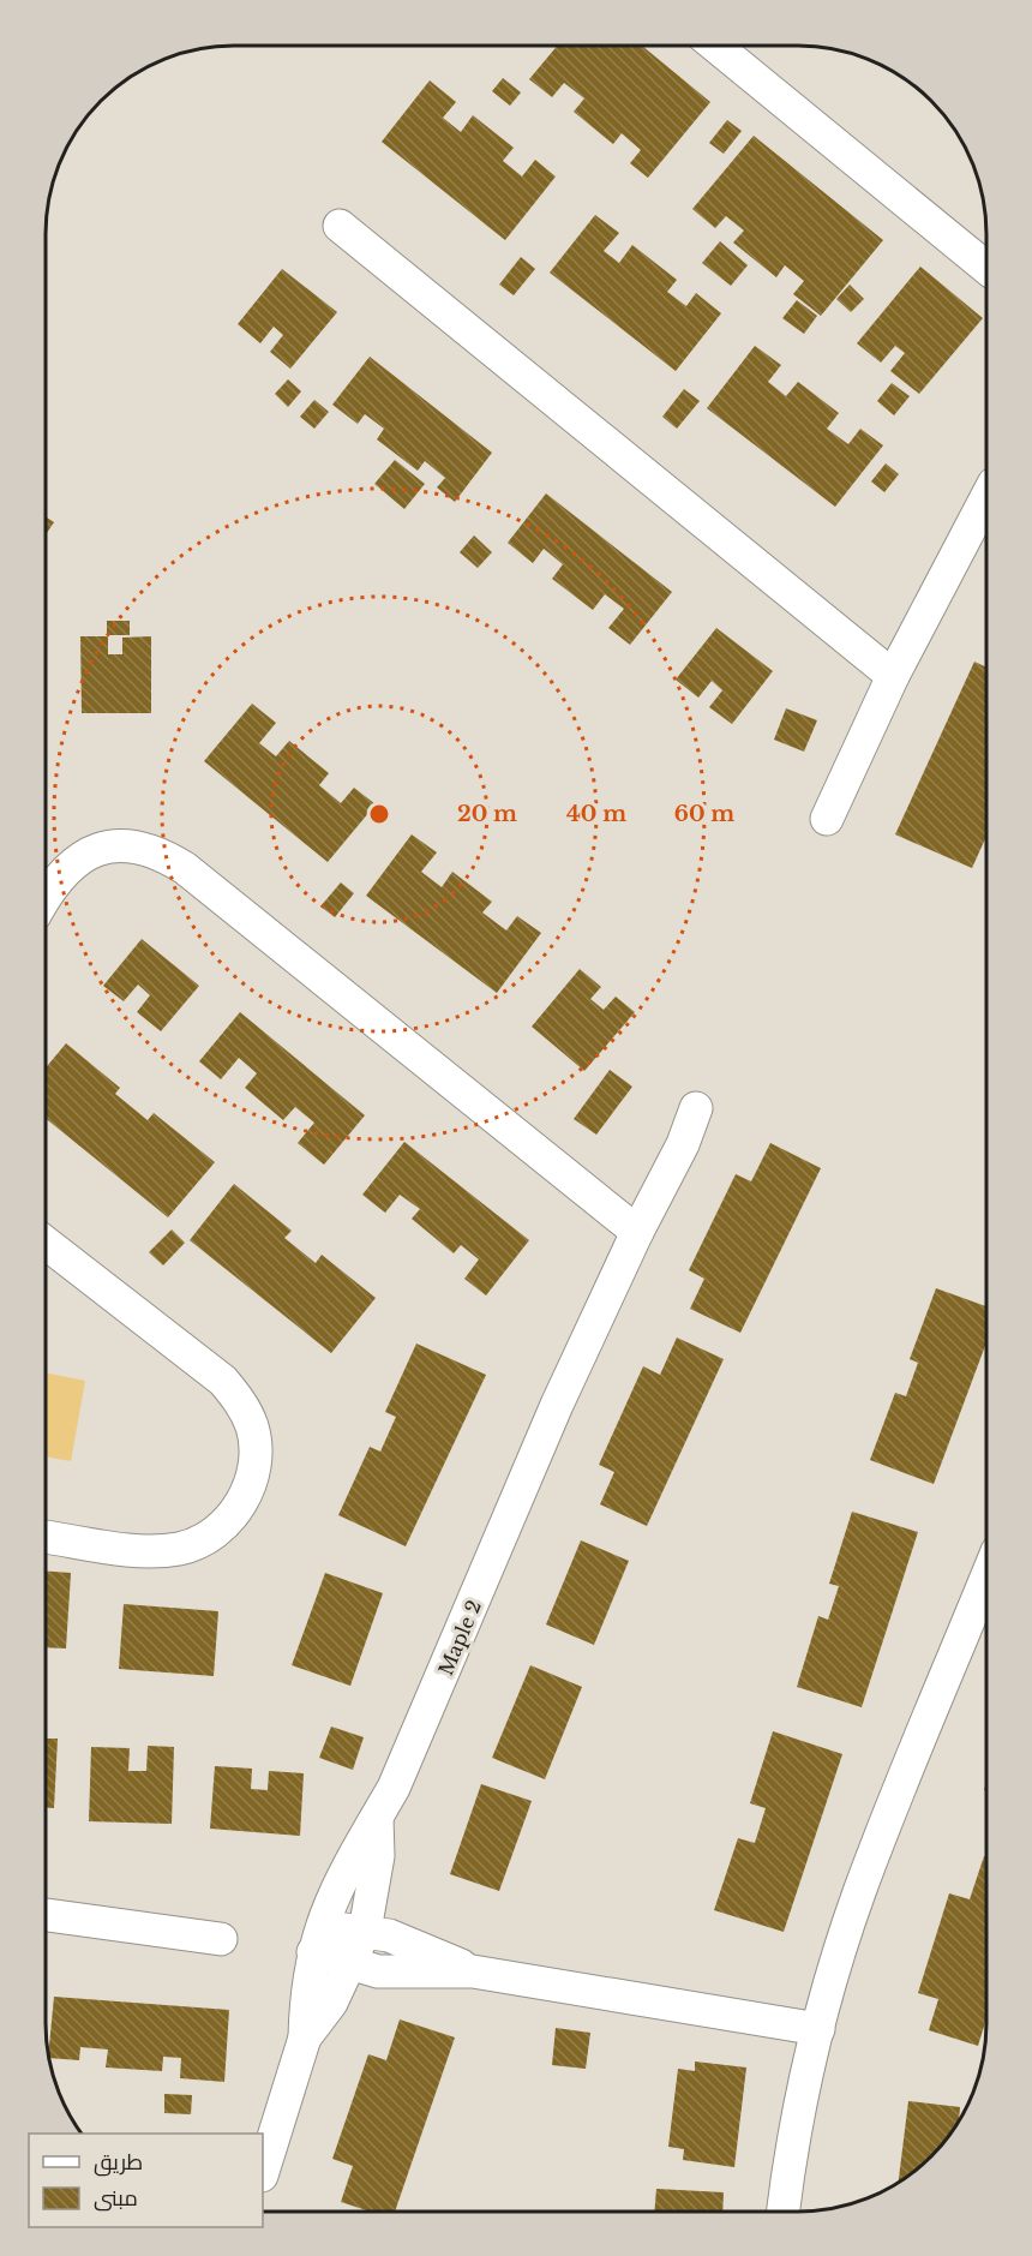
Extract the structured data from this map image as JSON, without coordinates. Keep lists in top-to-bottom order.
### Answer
{
  "streets": {
    "street": ["Maple 2"]
  },
  "legend": ["طريق", "مبنى"],
  "rings": ["20 m", "40 m", "60 m"]
}
